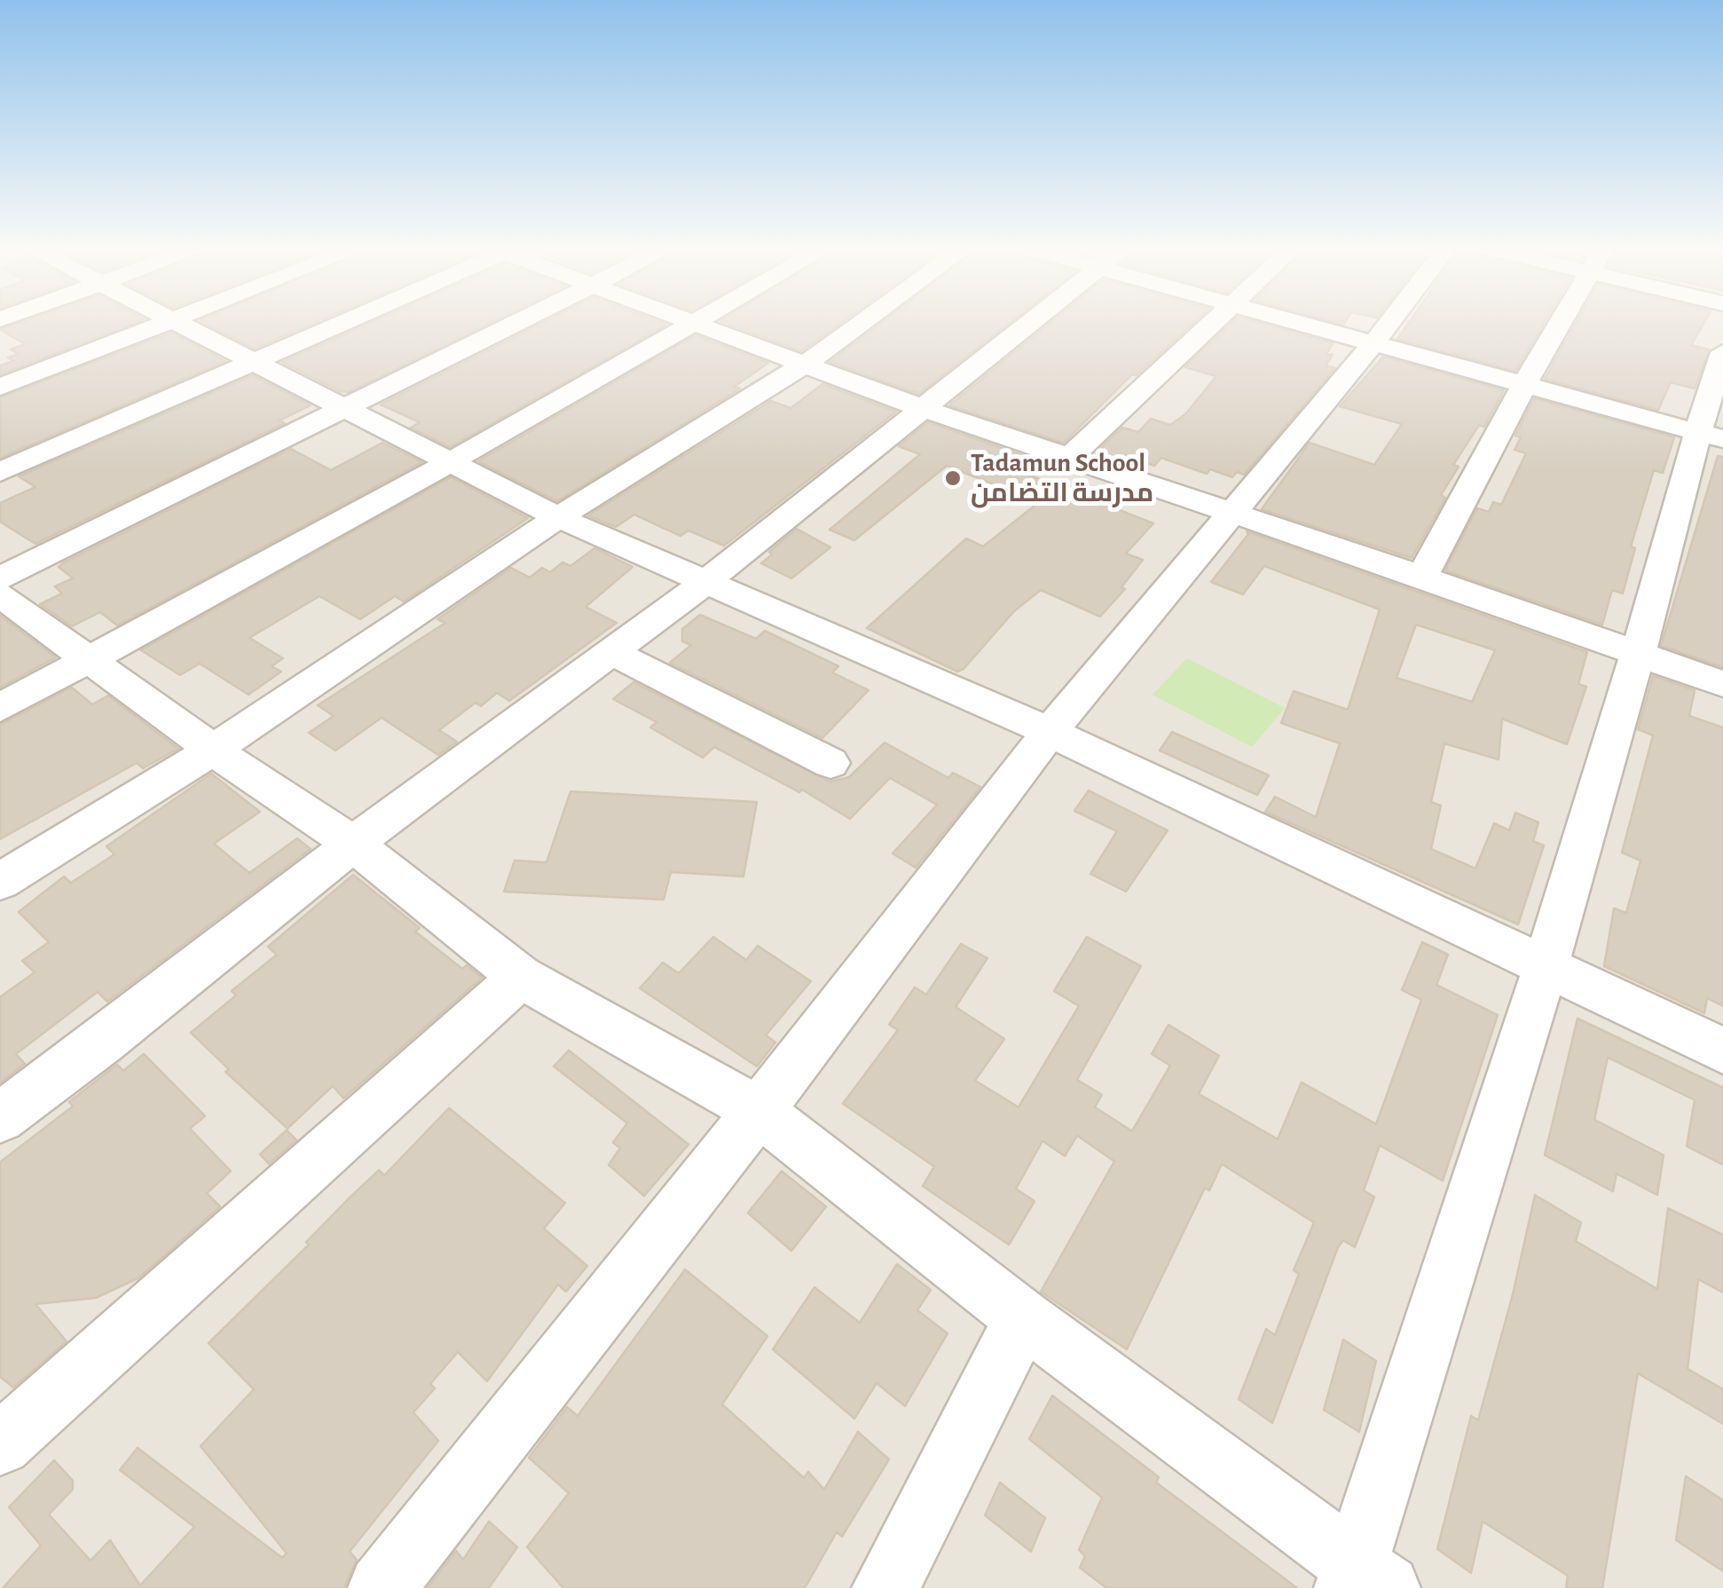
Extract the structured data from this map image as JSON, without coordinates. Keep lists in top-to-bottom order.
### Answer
{
  "places": ["Tadamun School مدرسة التضامن"]
}
